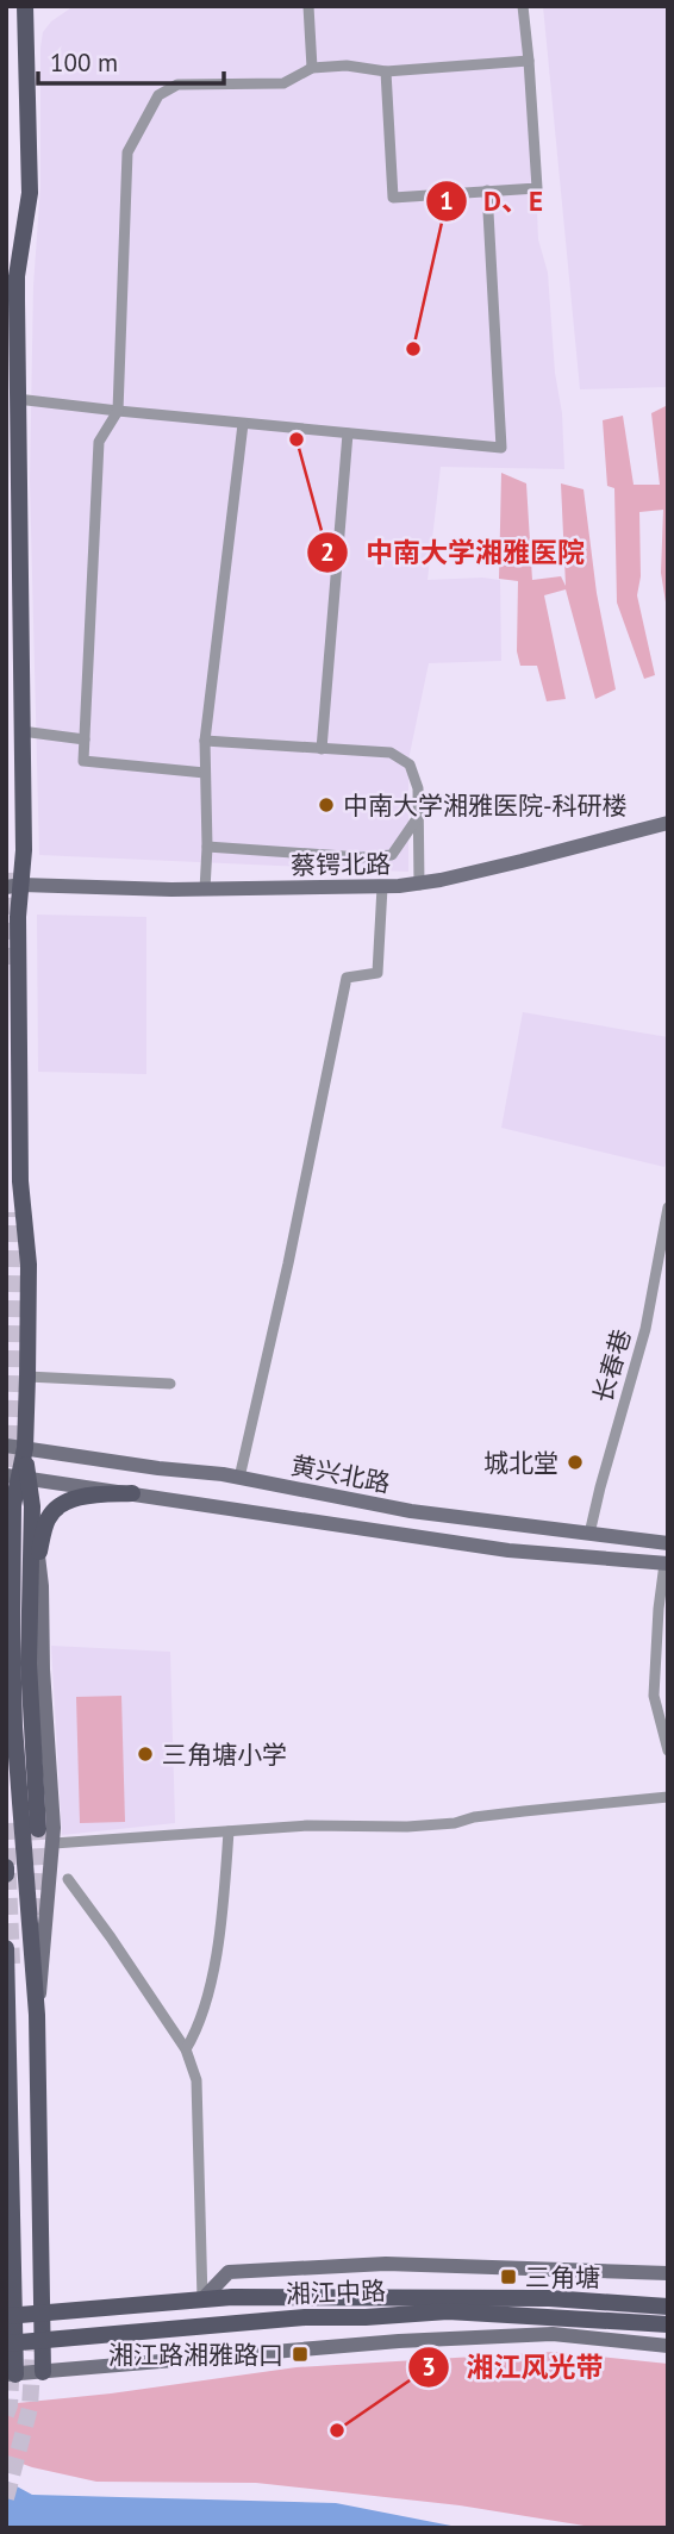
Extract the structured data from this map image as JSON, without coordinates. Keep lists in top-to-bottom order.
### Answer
{
  "streets": {
    "main road": ["蔡锷北路", "黄兴北路", "湘江中路"],
    "street": ["长春巷"]
  },
  "crossings": [
    ["长春巷", "黄兴北路"]
  ],
  "places": {
    "other": [
      "D、E",
      "中南大学湘雅医院",
      "中南大学湘雅医院-科研楼",
      "城北堂",
      "三角塘小学",
      "湘江风光带"
    ],
    "transit": ["三角塘", "湘江路湘雅路口"]
  },
  "scale_bar": "100 m"
}
